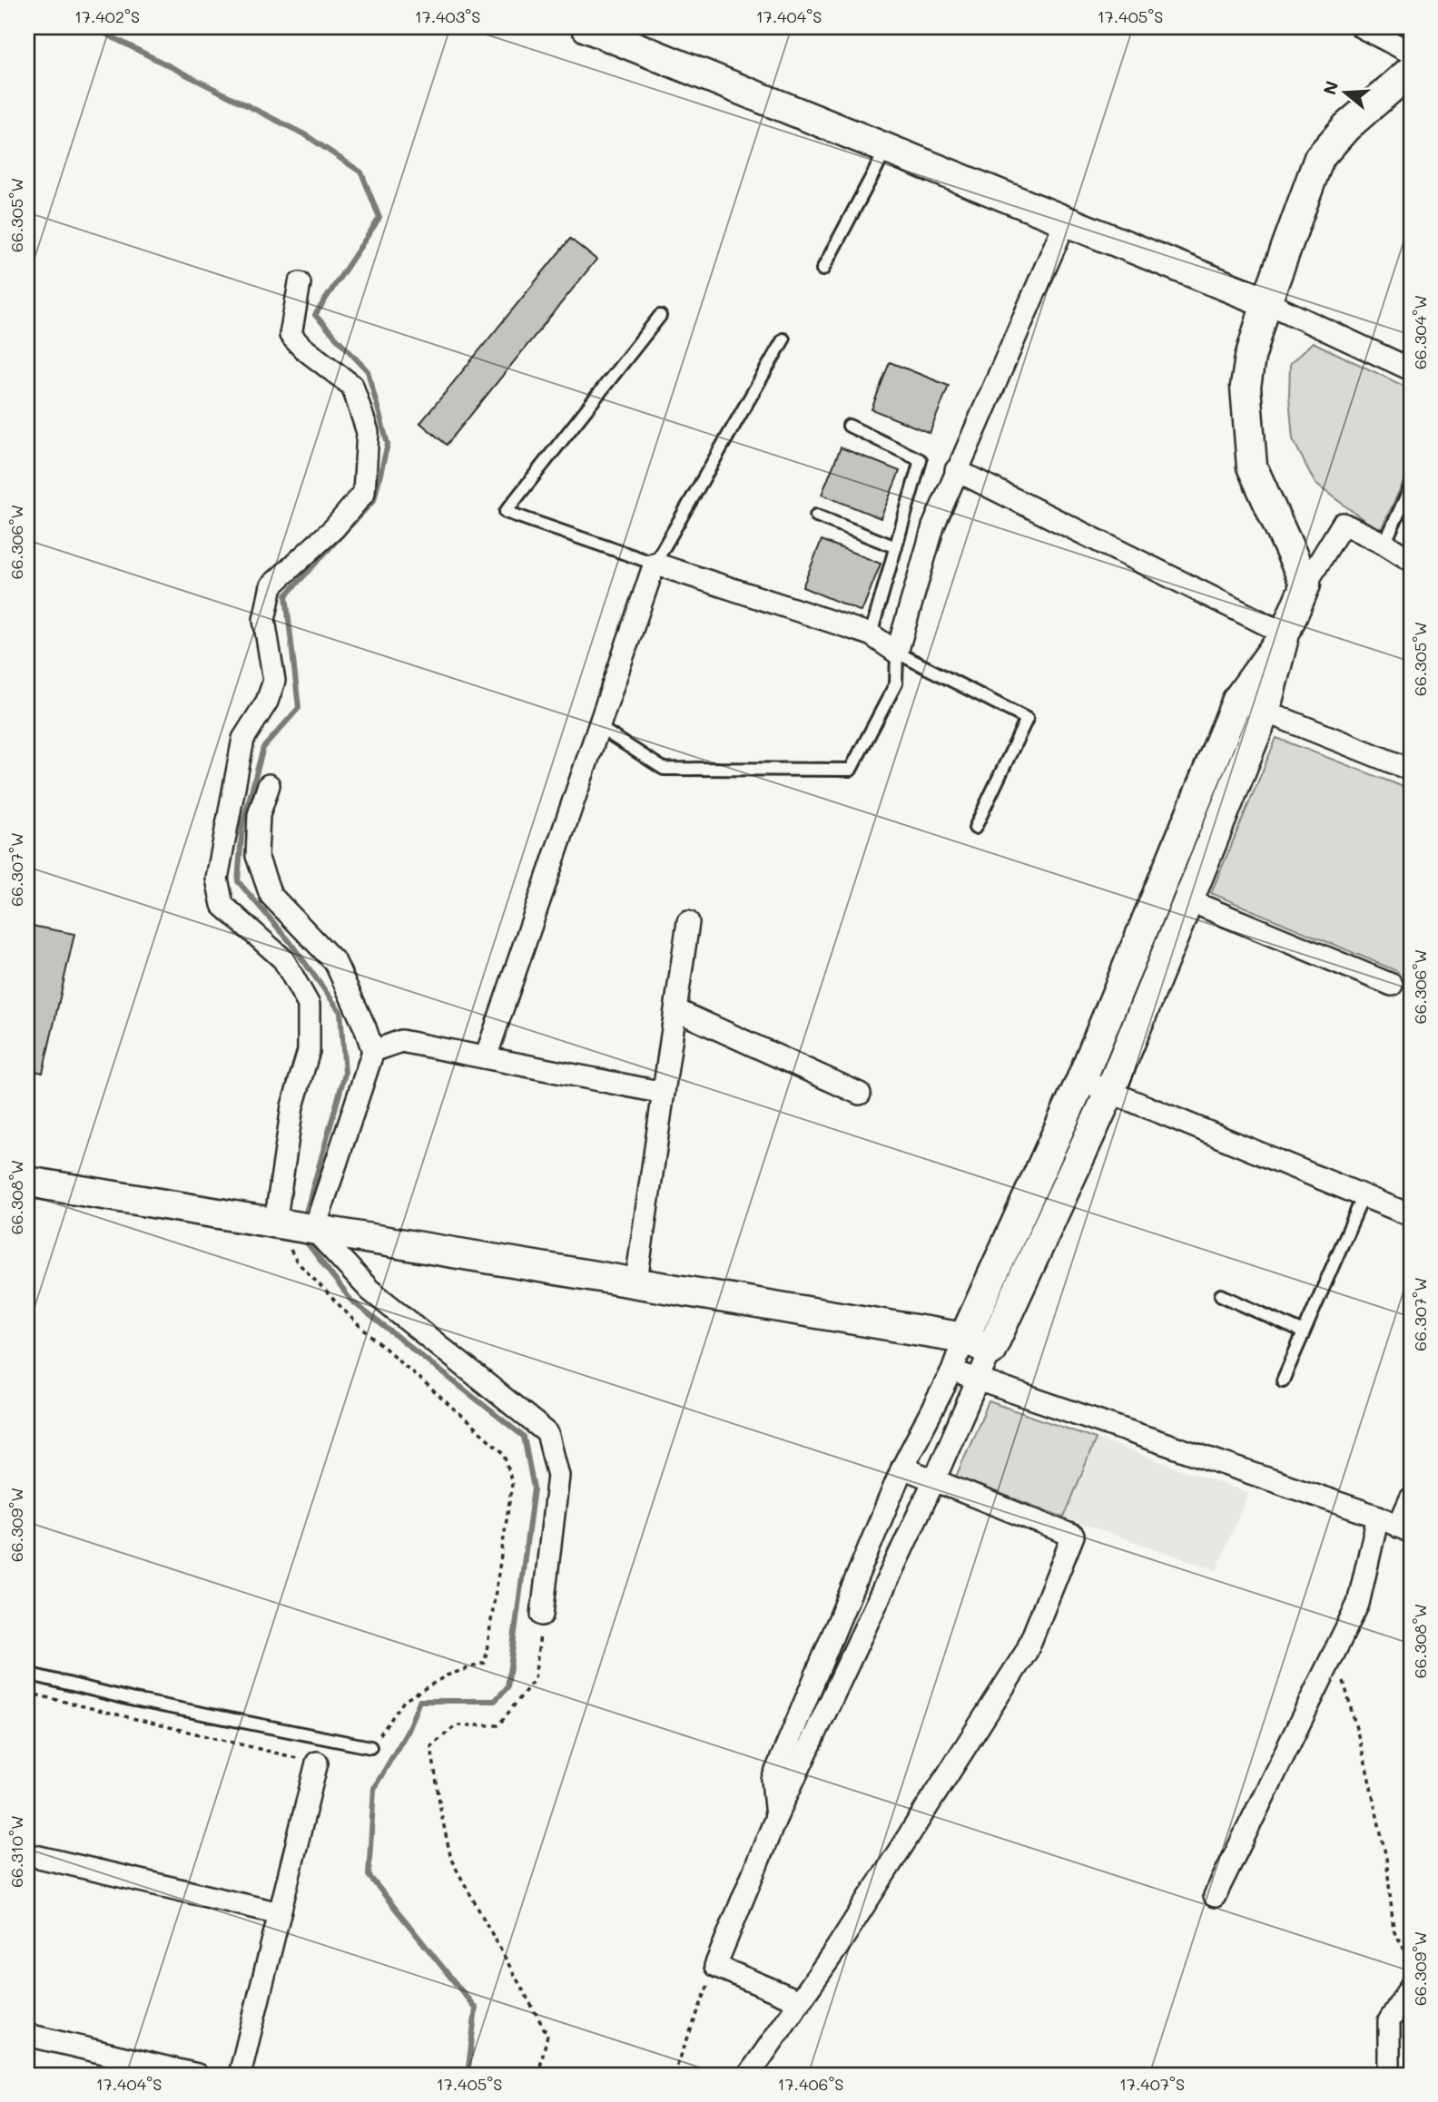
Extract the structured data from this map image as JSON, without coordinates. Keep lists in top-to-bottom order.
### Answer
{
  "north": "left",
  "coordinates": [
    "17.402°S",
    "17.403°S",
    "17.404°S",
    "17.405°S",
    "66.305°W",
    "66.304°W",
    "66.306°W",
    "66.307°W",
    "66.308°W",
    "66.309°W",
    "66.310°W",
    "17.406°S",
    "17.407°S"
  ]
}
